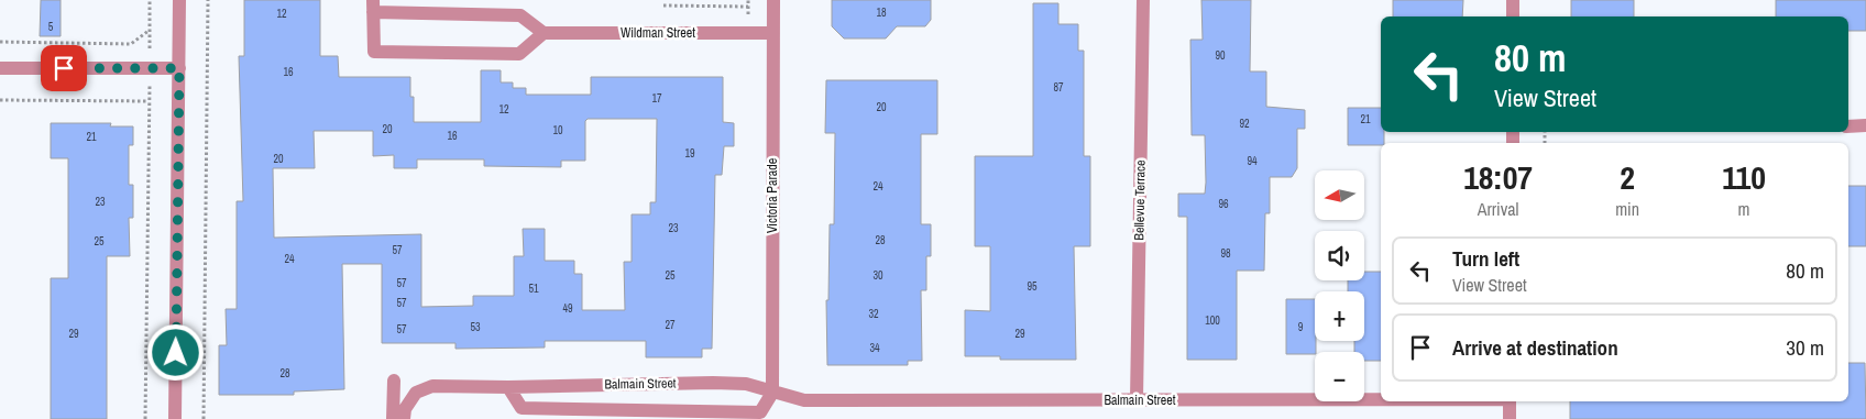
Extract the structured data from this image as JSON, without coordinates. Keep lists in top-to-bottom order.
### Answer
{
  "streets": {
    "street": [
      "Wildman Street",
      "Victoria Parade",
      "Bellevue Terrace",
      "Balmain Street"
    ]
  },
  "crossings": [
    ["Wildman Street", "Victoria Parade"],
    ["Victoria Parade", "Balmain Street"],
    ["Bellevue Terrace", "Balmain Street"]
  ],
  "house_numbers": [
    "18",
    "12",
    "5",
    "90",
    "16",
    "87",
    "17",
    "20",
    "12",
    "21",
    "92",
    "20",
    "10",
    "16",
    "21",
    "19",
    "20",
    "94",
    "24",
    "23",
    "96",
    "23",
    "28",
    "25",
    "57",
    "98",
    "24",
    "25",
    "30",
    "57",
    "95",
    "51",
    "57",
    "49",
    "32",
    "100",
    "27",
    "53",
    "9",
    "57",
    "29",
    "29",
    "34",
    "28"
  ],
  "north": "left",
  "page": {
    "turn": ["80 m", "View Street"],
    "eta": [
      "18:07",
      "Arrival",
      "2",
      "min",
      "110",
      "m"
    ],
    "map_buttons": ["+", "−"],
    "list": [
      {
        "name": "Turn left",
        "note": "View Street",
        "value": "80 m"
      },
      {
        "name": "Arrive at destination",
        "value": "30 m"
      }
    ]
  }
}
